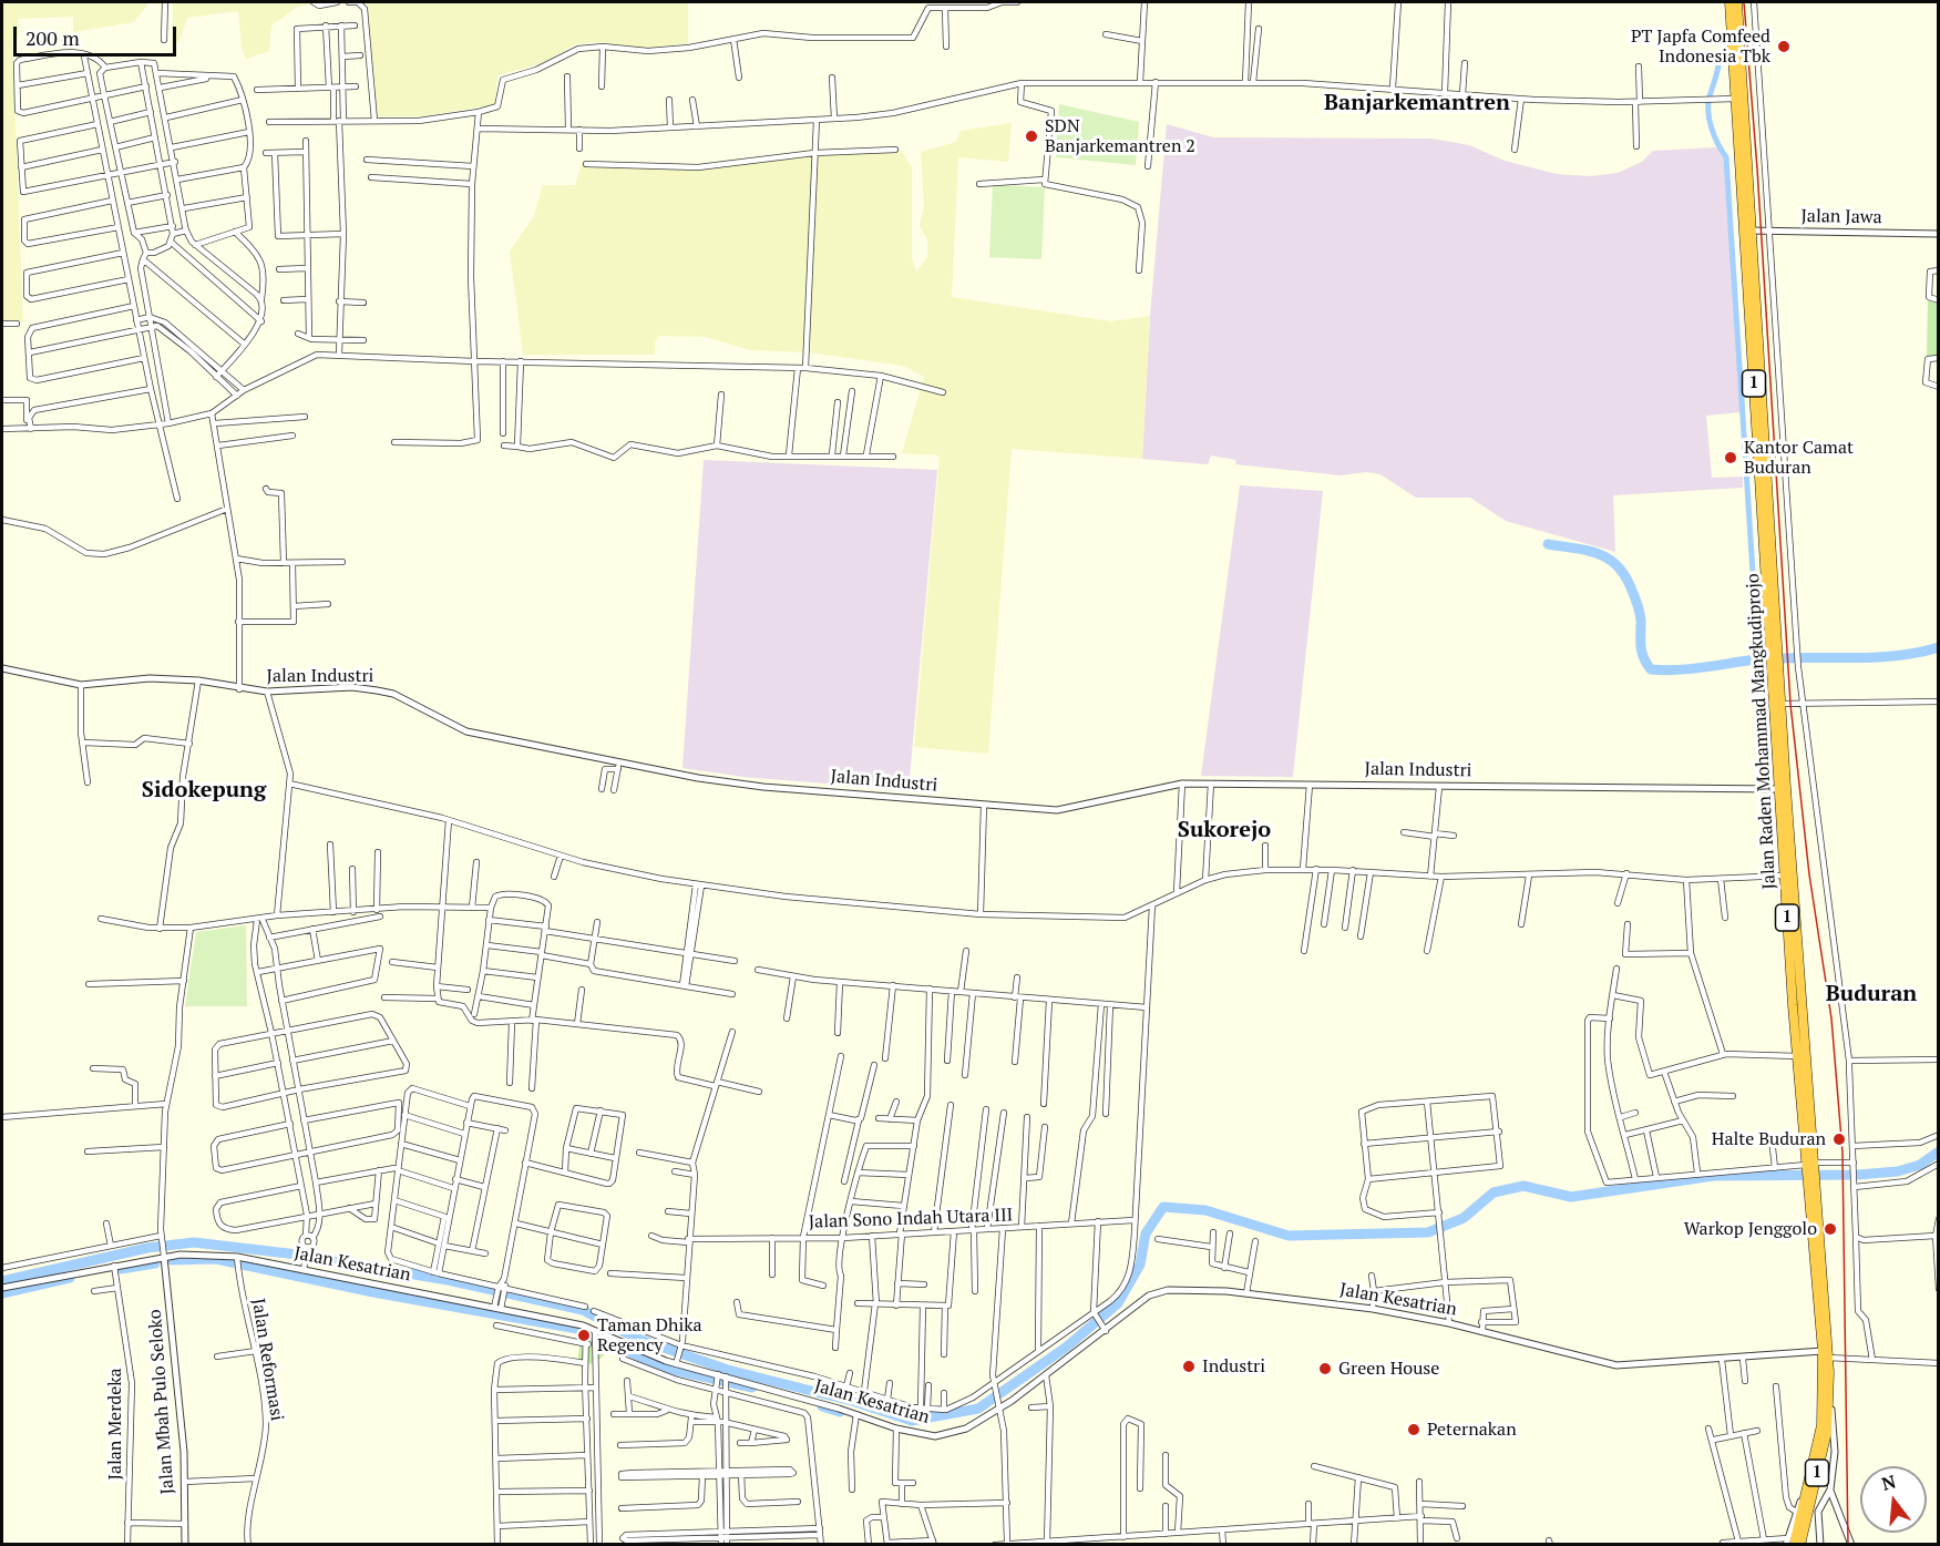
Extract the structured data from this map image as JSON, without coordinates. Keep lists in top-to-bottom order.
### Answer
{
  "streets": {
    "highway": ["1", "Jalan Raden Mohammad Mangkudiprojo"],
    "street": [
      "Jalan Jawa",
      "Jalan Industri",
      "Jalan Sono Indah Utara III",
      "Jalan Kesatrian",
      "Jalan Reformasi",
      "Jalan Mbah Pulo Seloko",
      "Jalan Merdeka"
    ]
  },
  "crossings": [
    ["Jalan Jawa", "Jalan Raden Mohammad Mangkudiprojo"],
    ["Jalan Industri", "Jalan Raden Mohammad Mangkudiprojo"],
    ["Jalan Raden Mohammad Mangkudiprojo", "Jalan Kesatrian"],
    ["Jalan Kesatrian", "Jalan Reformasi"],
    ["Jalan Kesatrian", "Jalan Mbah Pulo Seloko"],
    ["Jalan Kesatrian", "Jalan Merdeka"]
  ],
  "districts": [
    "Banjarkemantren",
    "Sidokepung",
    "Sukorejo",
    "Buduran"
  ],
  "places": [
    "PT Japfa Comfeed Indonesia Tbk",
    "SDN Banjarkemantren 2",
    "Kantor Camat Buduran",
    "Halte Buduran",
    "Warkop Jenggolo",
    "Taman Dhika Regency",
    "Industri",
    "Green House",
    "Peternakan"
  ],
  "scale_bar": "200 m",
  "north": "top"
}
